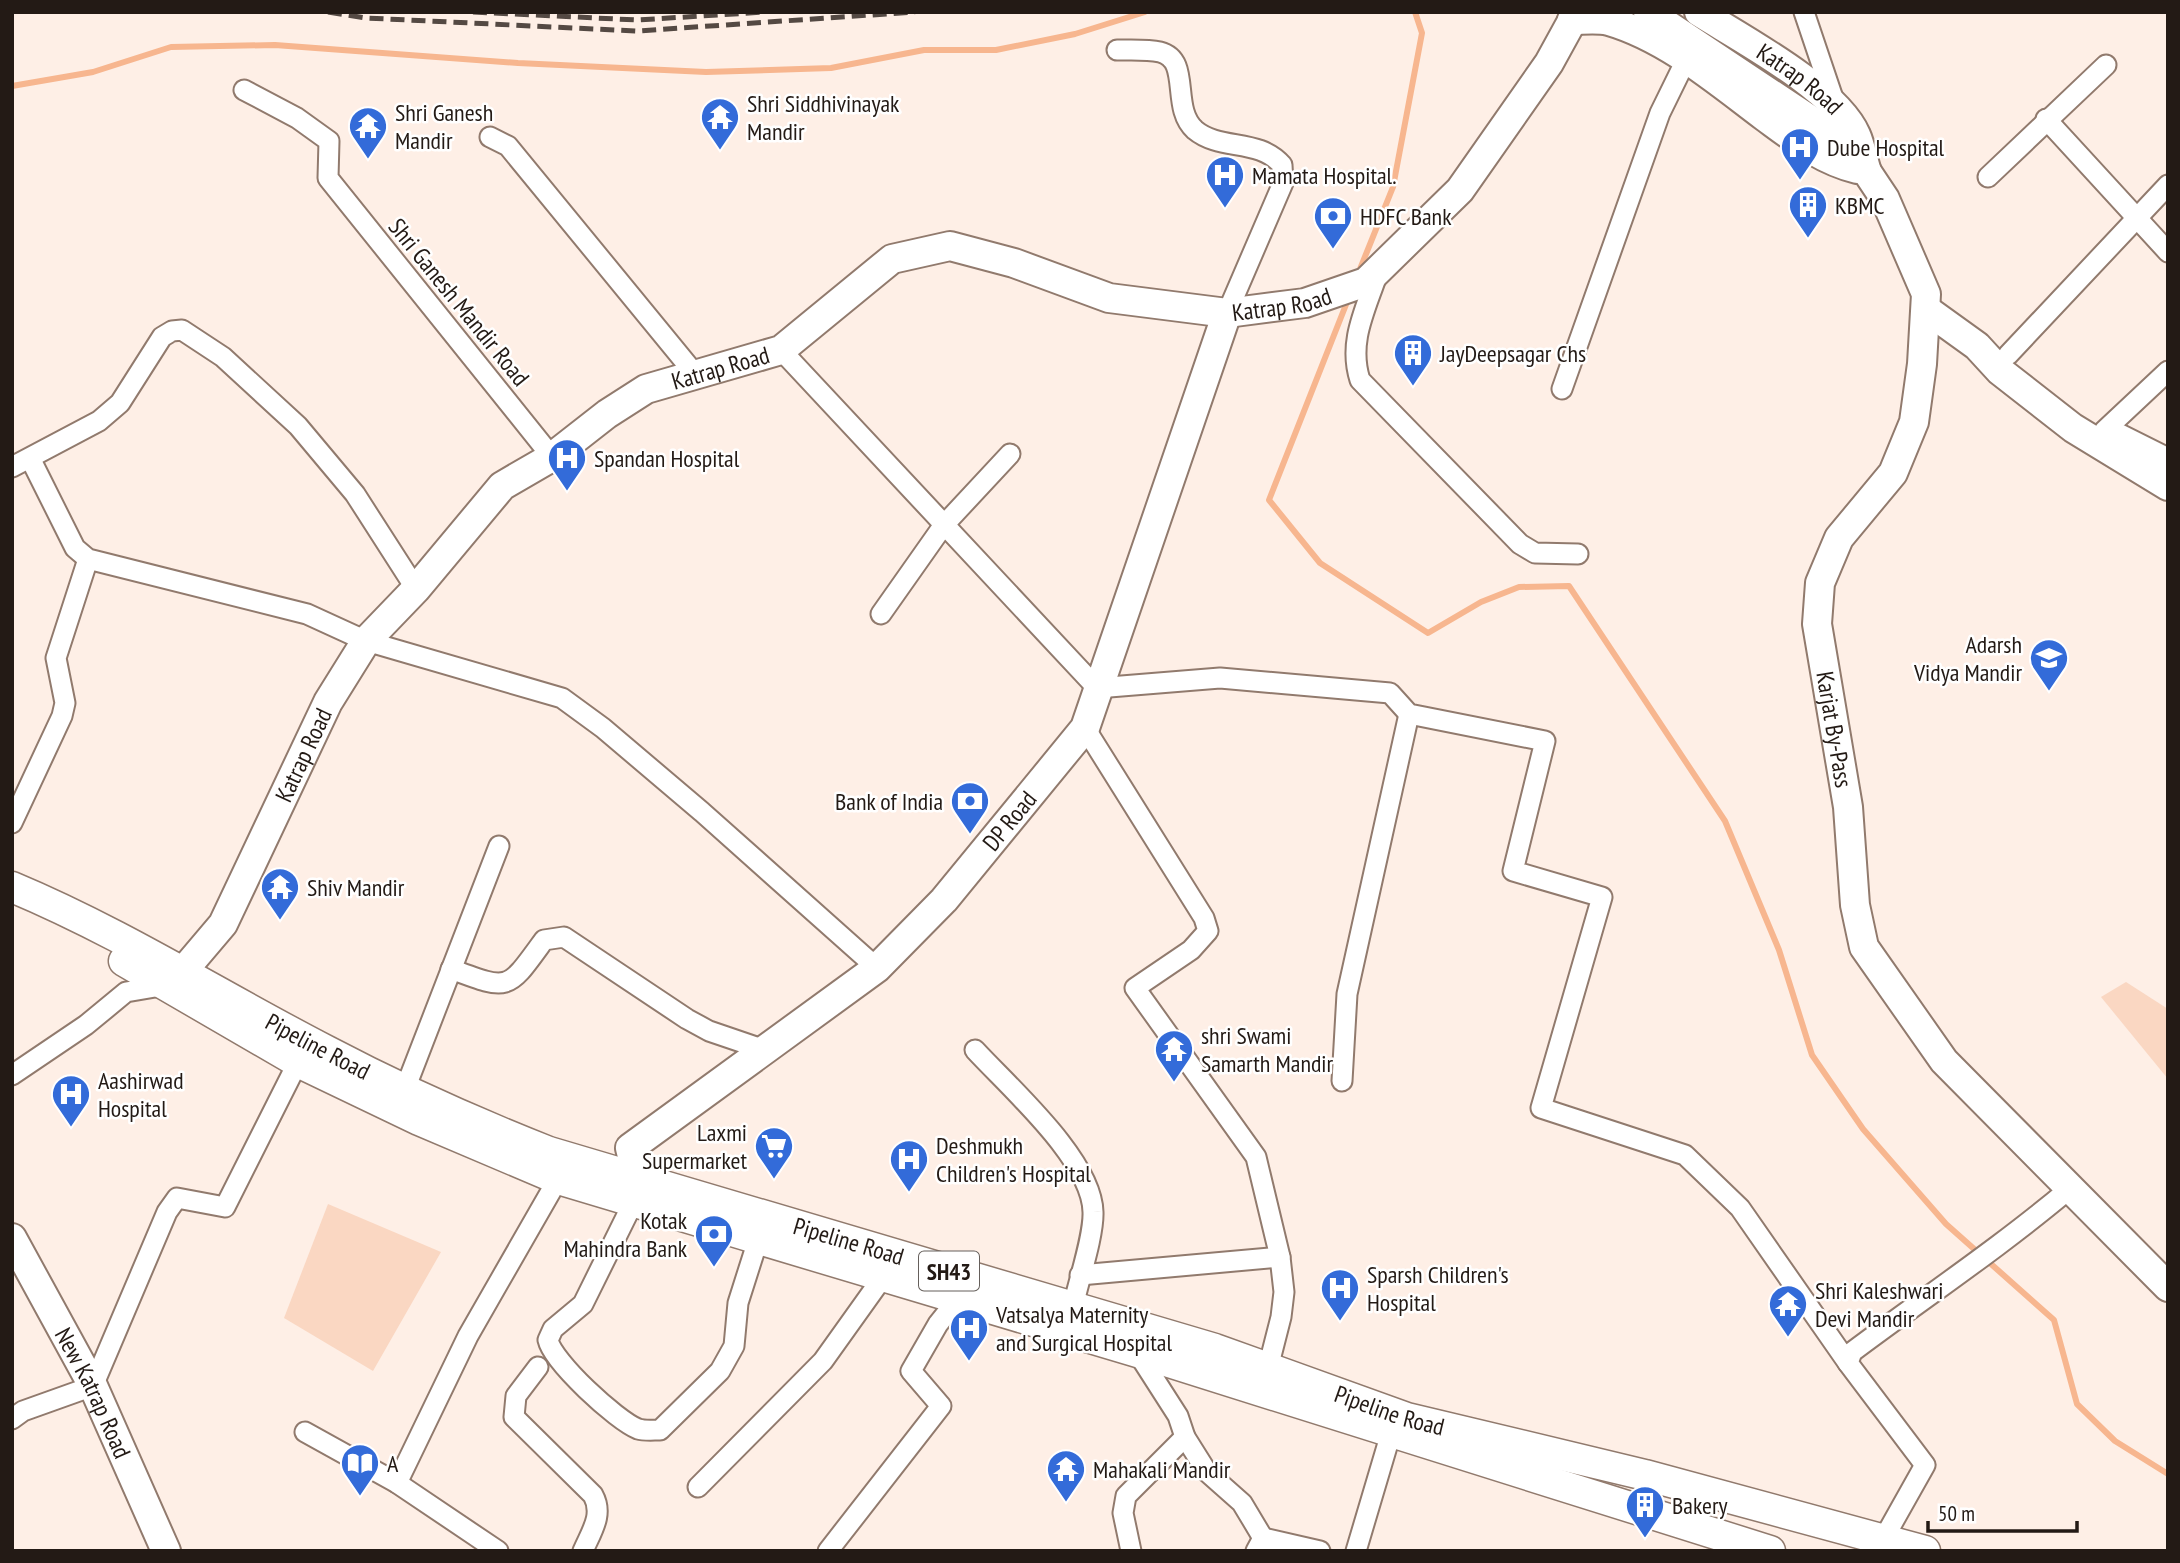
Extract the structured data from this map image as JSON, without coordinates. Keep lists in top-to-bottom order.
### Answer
{
  "streets": {
    "main road": [
      "Katrap Road",
      "Karjat By-Pass",
      "DP Road",
      "Pipeline Road",
      "SH43",
      "New Katrap Road"
    ],
    "street": ["Shri Ganesh Mandir Road"]
  },
  "crossings": [
    ["Katrap Road", "Shri Ganesh Mandir Road"],
    ["Katrap Road", "Karjat By-Pass"],
    ["Katrap Road", "DP Road"],
    ["Katrap Road", "Pipeline Road"],
    ["DP Road", "Pipeline Road"]
  ],
  "places": {
    "temple": [
      "Shri Siddhivinayak Mandir",
      "Shri Ganesh Mandir",
      "Shiv Mandir",
      "shri Swami Samarth Mandir",
      "Shri Kaleshwari Devi Mandir",
      "Mahakali Mandir"
    ],
    "hospital": [
      "Dube Hospital",
      "Mamata Hospital.",
      "Spandan Hospital",
      "Aashirwad Hospital",
      "Deshmukh Children's Hospital",
      "Sparsh Children's Hospital",
      "Vatsalya Maternity and Surgical Hospital"
    ],
    "building": ["KBMC", "JayDeepsagar Chs", "Bakery"],
    "bank": ["HDFC Bank", "Bank of India", "Kotak Mahindra Bank"],
    "school or university": ["Adarsh Vidya Mandir"],
    "supermarket": ["Laxmi Supermarket"],
    "library": ["A"]
  },
  "scale_bar": "50 m"
}
